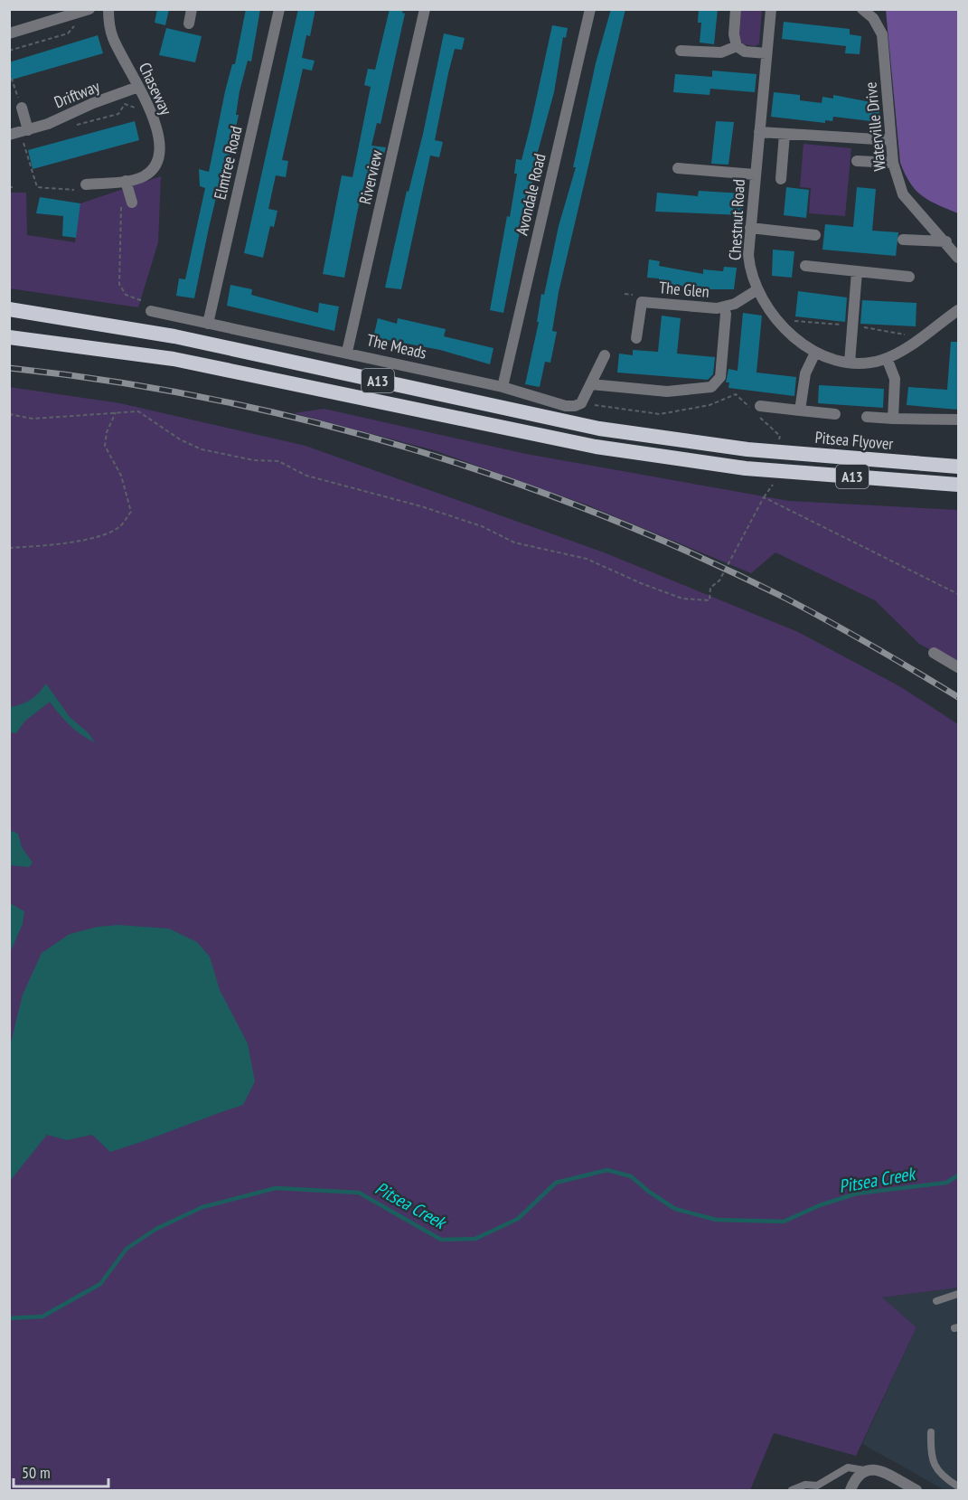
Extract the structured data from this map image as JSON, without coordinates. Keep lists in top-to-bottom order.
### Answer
{
  "streets": {
    "highway": ["A13", "Pitsea Flyover"],
    "street": [
      "Chaseway",
      "Driftway",
      "Waterville Drive",
      "Elmtree Road",
      "Riverview",
      "Avondale Road",
      "Chestnut Road",
      "The Glen",
      "The Meads"
    ]
  },
  "crossings": [
    ["Chaseway", "Driftway"],
    ["Elmtree Road", "The Meads"],
    ["Riverview", "The Meads"],
    ["Avondale Road", "The Meads"],
    ["Chestnut Road", "The Glen"]
  ],
  "water": ["Pitsea Creek"],
  "scale_bar": "50 m"
}
